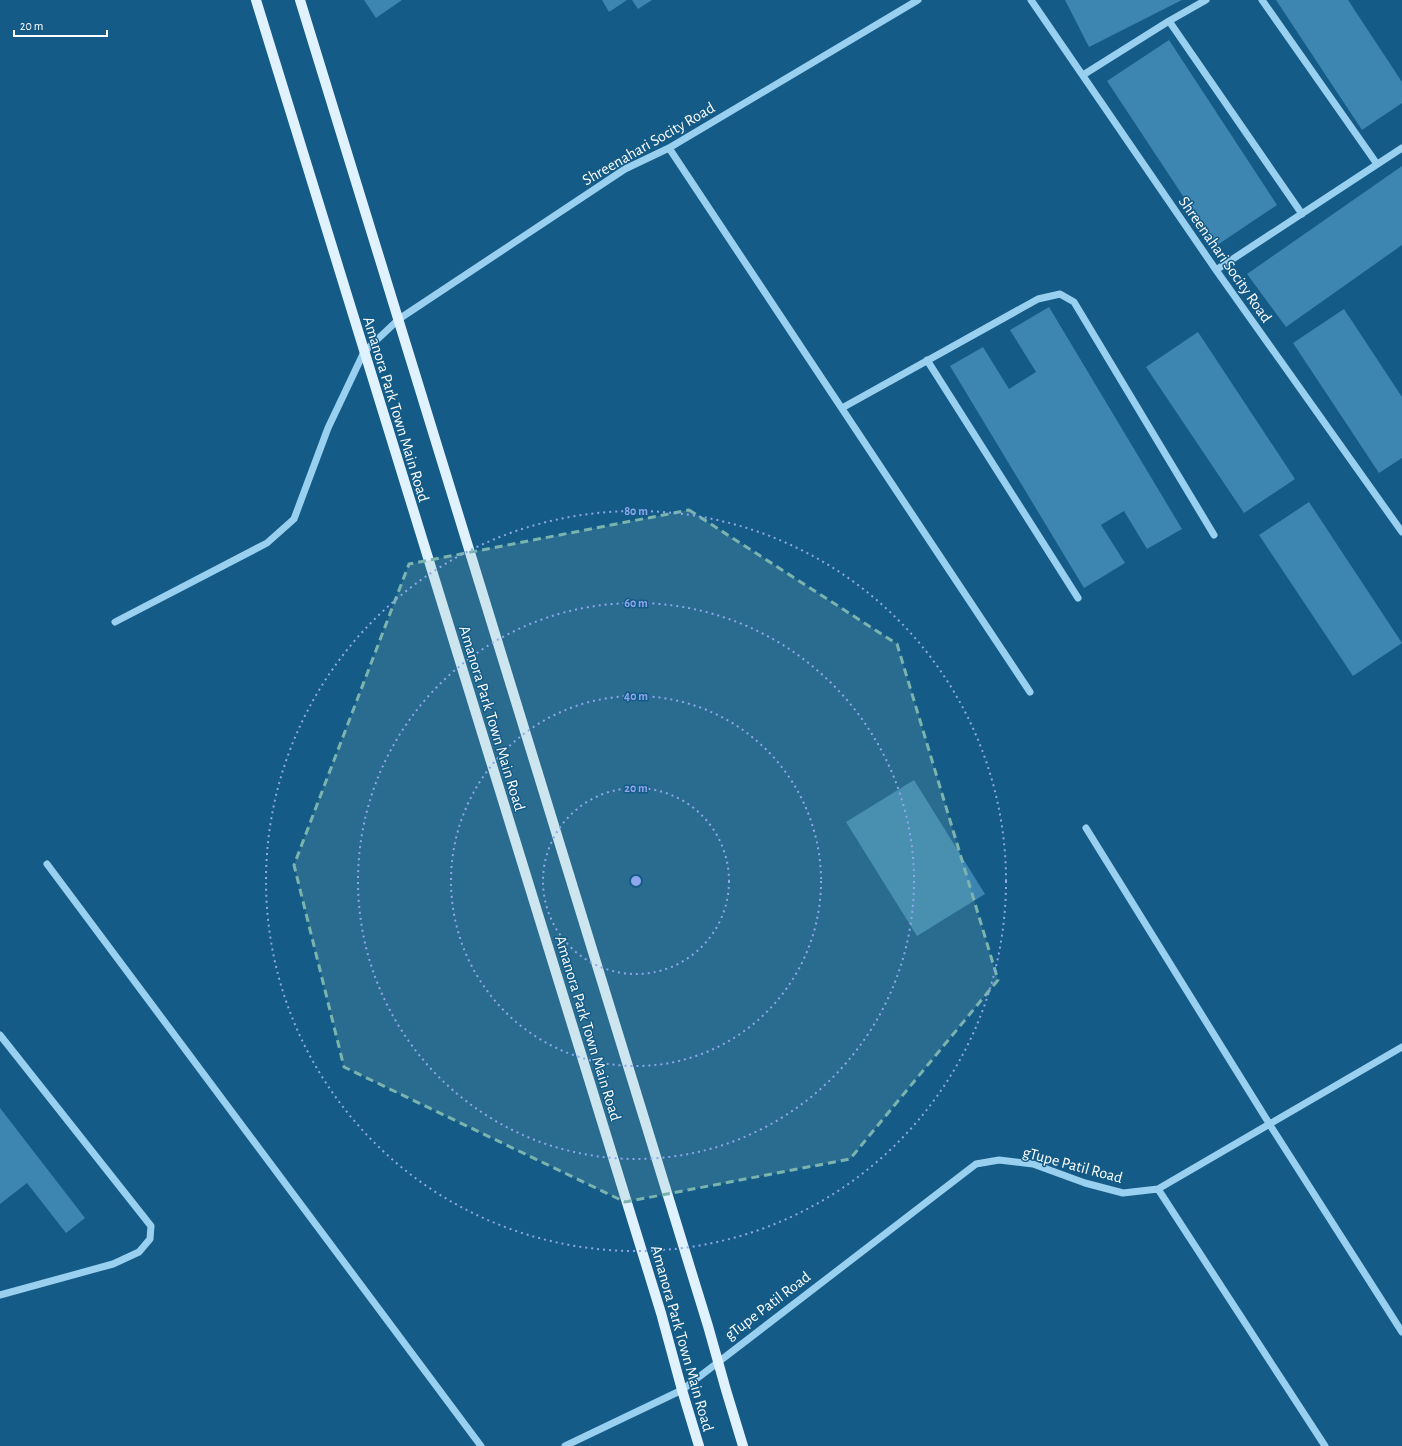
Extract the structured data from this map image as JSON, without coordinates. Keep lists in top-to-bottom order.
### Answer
{
  "streets": {
    "main road": ["Amanora Park Town Main Road"],
    "street": ["Shreenahari Socity Road", "gTupe Patil Road"]
  },
  "crossings": [
    ["Shreenahari Socity Road", "Amanora Park Town Main Road"],
    ["Amanora Park Town Main Road", "gTupe Patil Road"]
  ],
  "scale_bar": "20 m",
  "rings": [
    "80 m",
    "60 m",
    "40 m",
    "20 m"
  ]
}
